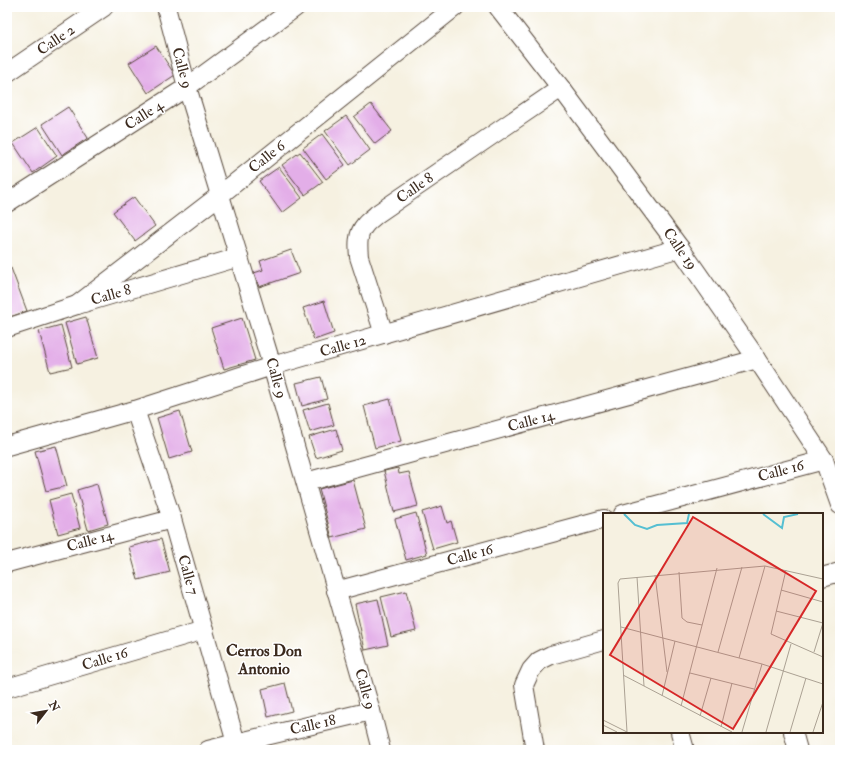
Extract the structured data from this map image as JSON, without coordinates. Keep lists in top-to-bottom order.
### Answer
{
  "streets": {
    "street": [
      "Calle 2",
      "Calle 9",
      "Calle 4",
      "Calle 6",
      "Calle 8",
      "Calle 19",
      "Calle 12",
      "Calle 14",
      "Calle 16",
      "Calle 7",
      "Calle 18"
    ]
  },
  "crossings": [
    ["Calle 9", "Calle 4"],
    ["Calle 9", "Calle 6"],
    ["Calle 9", "Calle 8"],
    ["Calle 9", "Calle 12"],
    ["Calle 9", "Calle 14"],
    ["Calle 9", "Calle 16"],
    ["Calle 9", "Calle 18"],
    ["Calle 6", "Calle 8"],
    ["Calle 8", "Calle 19"],
    ["Calle 8", "Calle 12"],
    ["Calle 19", "Calle 12"],
    ["Calle 19", "Calle 14"],
    ["Calle 19", "Calle 16"],
    ["Calle 12", "Calle 7"],
    ["Calle 14", "Calle 7"],
    ["Calle 16", "Calle 7"],
    ["Calle 7", "Calle 18"]
  ],
  "districts": ["Cerros Don Antonio"],
  "north": "top right"
}
